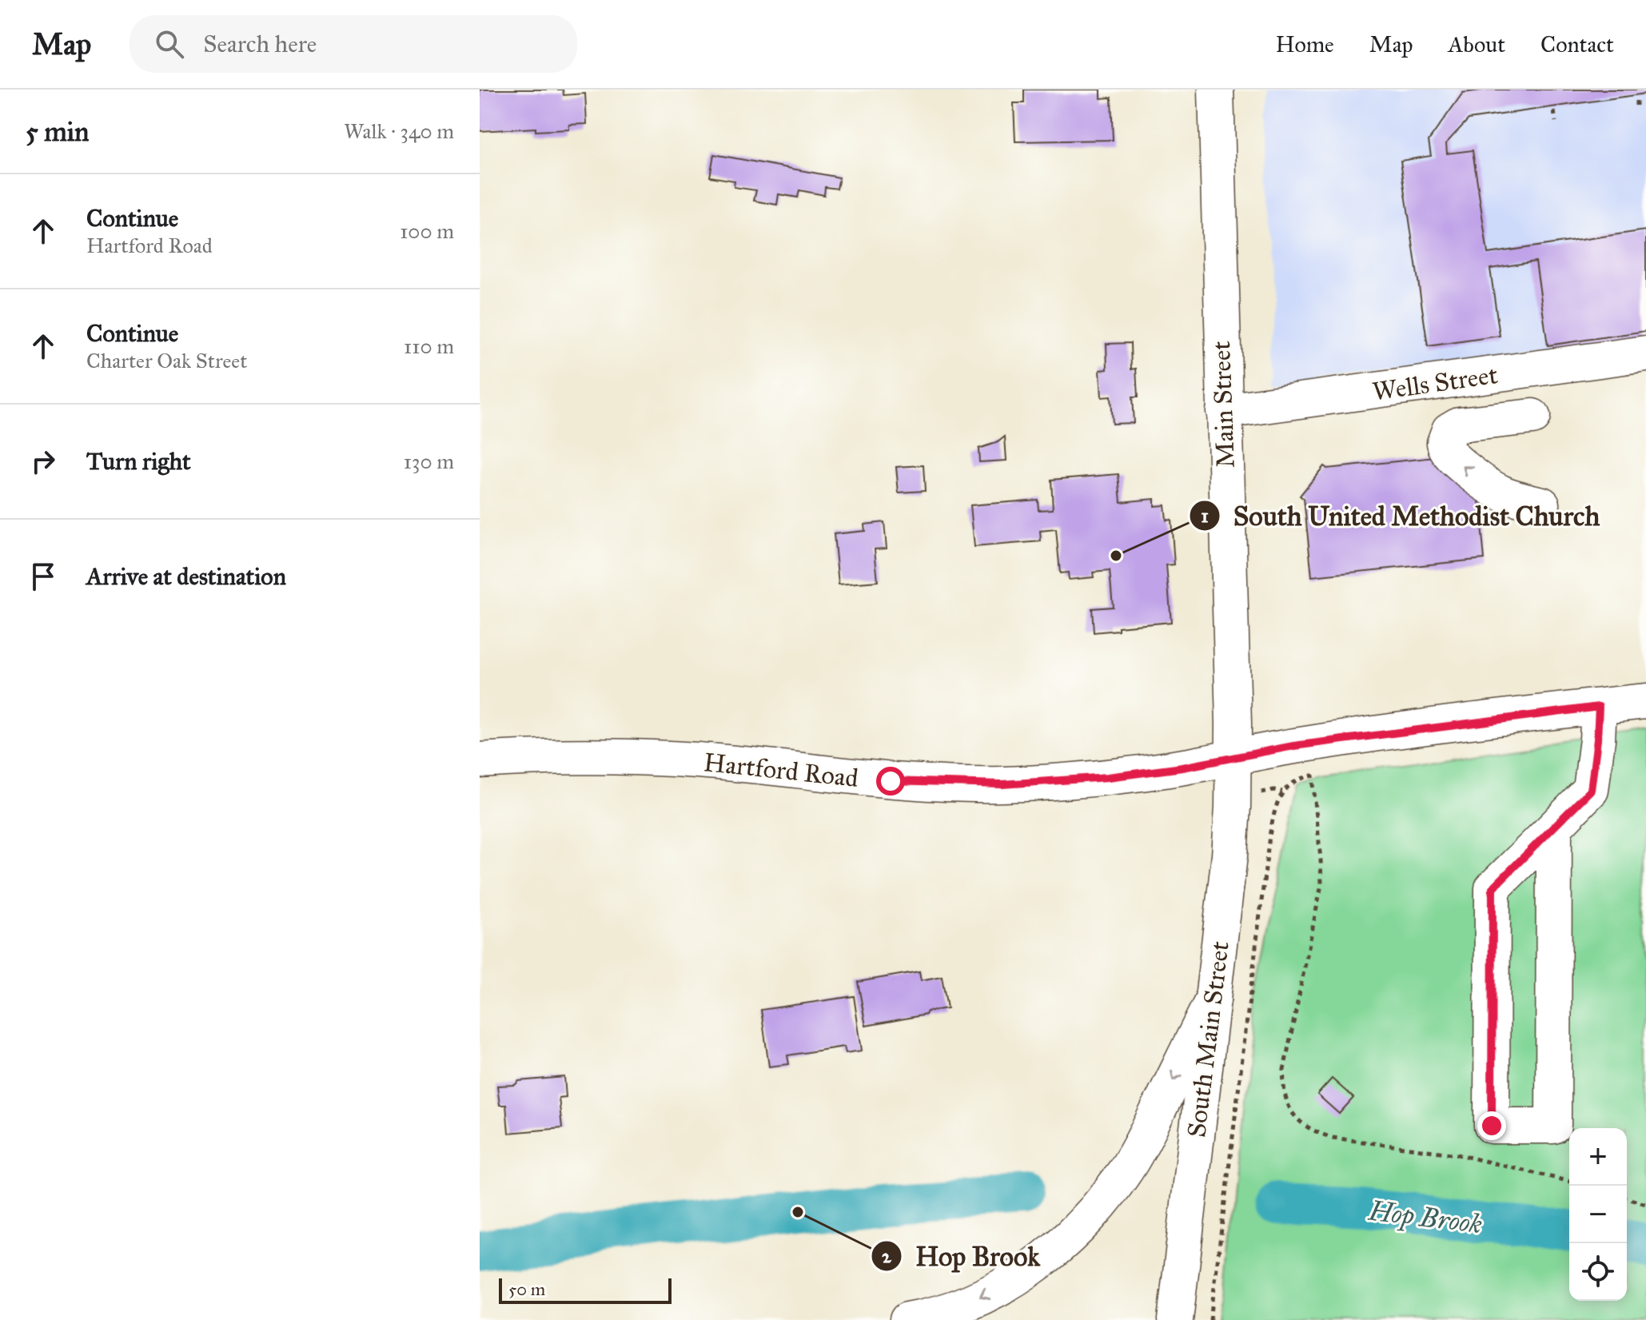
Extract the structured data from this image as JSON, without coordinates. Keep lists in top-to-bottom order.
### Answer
{
  "streets": {
    "main road": [
      "Wells Street",
      "Main Street",
      "Hartford Road",
      "South Main Street"
    ]
  },
  "crossings": [
    ["Wells Street", "Main Street"],
    ["Main Street", "Hartford Road"],
    ["Main Street", "South Main Street"],
    ["Hartford Road", "South Main Street"]
  ],
  "water": ["Hop Brook"],
  "places": ["South United Methodist Church", "Hop Brook"],
  "scale_bar": "50 m",
  "page": {
    "header": "Map",
    "search": "Search here",
    "nav": [
      "Home",
      "Map",
      "About",
      "Contact"
    ],
    "heading": ["5 min", "Walk · 340 m"],
    "list": [
      ["Continue", "Hartford Road", "100 m"],
      ["Continue", "Charter Oak Street", "110 m"],
      ["Turn right", "130 m"],
      "Arrive at destination"
    ],
    "map_buttons": ["+", "−"],
    "scale": "50 m"
  }
}
